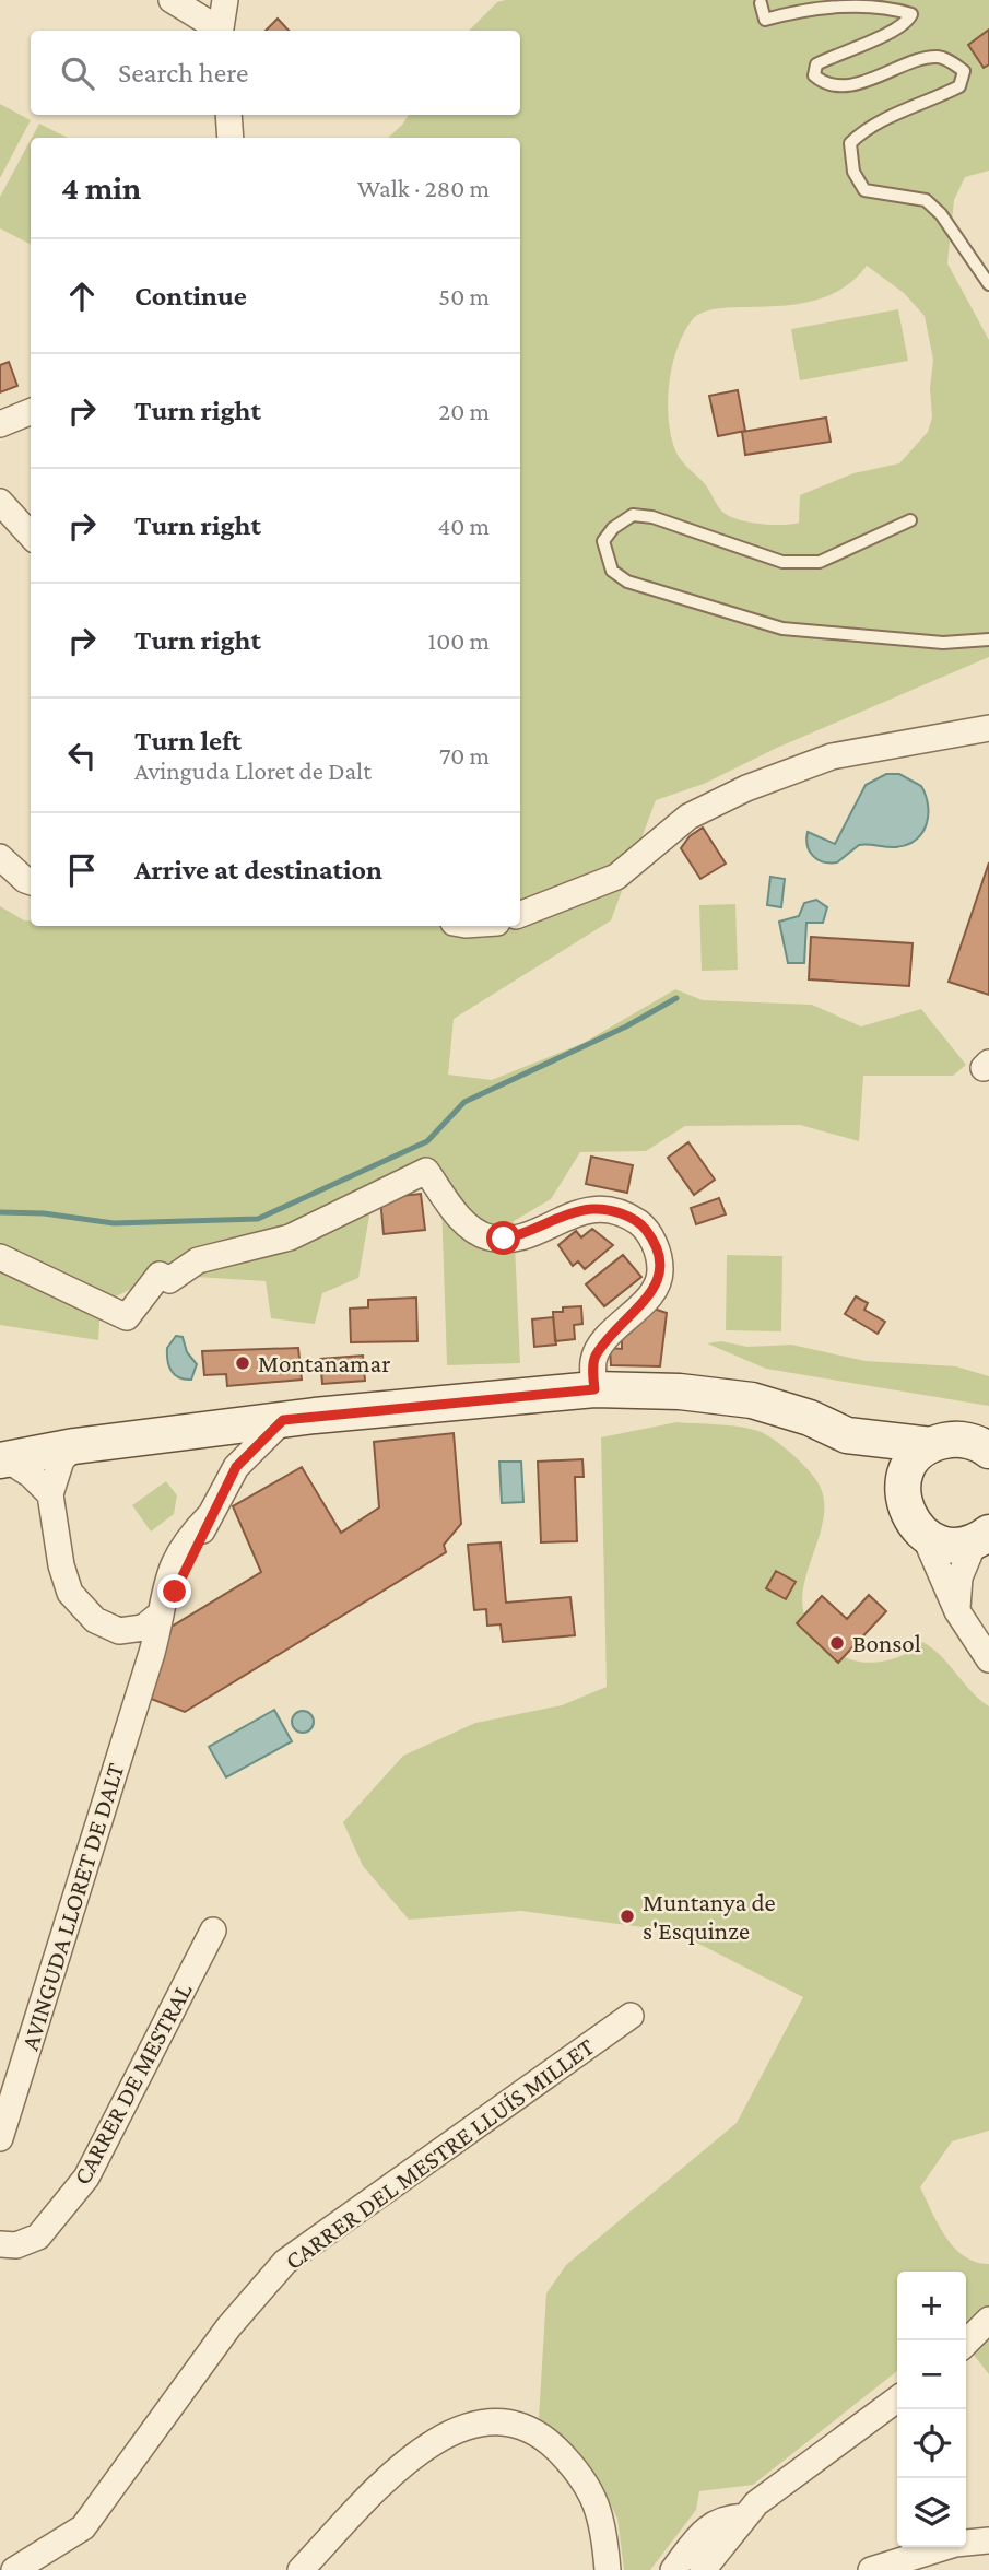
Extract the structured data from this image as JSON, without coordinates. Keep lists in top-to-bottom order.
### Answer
{
  "streets": {
    "street": ["AVINGUDA LLORET DE DALT", "CARRER DE MESTRAL", "CARRER DEL MESTRE LLUÍS MILLET"]
  },
  "places": ["Montanamar", "Bonsol", "Muntanya de s'Esquinze"],
  "page": {
    "search": "Search here",
    "heading": ["4 min", "Walk · 280 m"],
    "list": [
      ["Continue", "50 m"],
      ["Turn right", "20 m"],
      ["Turn right", "40 m"],
      ["Turn right", "100 m"],
      ["Turn left", "Avinguda Lloret de Dalt", "70 m"],
      "Arrive at destination"
    ],
    "map_buttons": ["+", "−"]
  }
}
